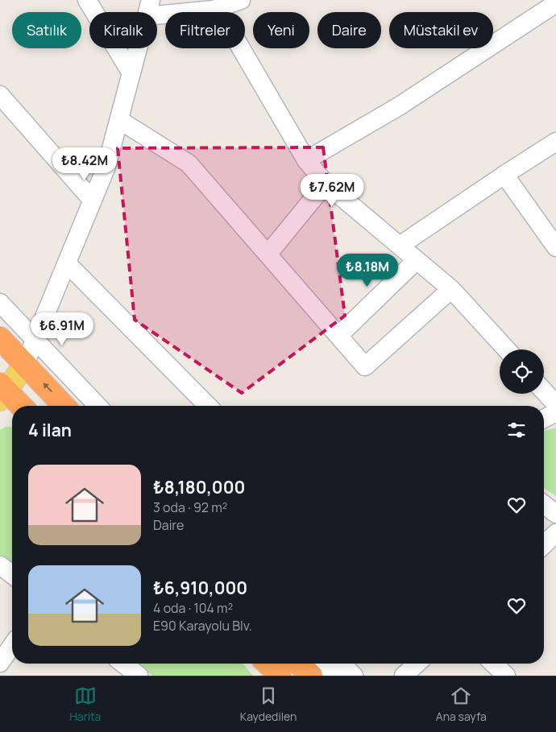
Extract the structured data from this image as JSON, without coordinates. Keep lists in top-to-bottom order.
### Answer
{
  "page": {
    "chip": [
      "Satılık",
      "Kiralık",
      "Filtreler",
      "Yeni",
      "Daire",
      "Müstakil ev"
    ],
    "price": [
      "₺8.42M",
      "₺7.62M",
      "₺8.18M",
      "₺6.91M"
    ],
    "heading": "4 ilan",
    "list": [
      {
        "name": "₺8,180,000",
        "note": "3 oda · 92 m² · Daire"
      },
      {
        "name": "₺6,910,000",
        "note": "4 oda · 104 m² · E90 Karayolu Blv."
      }
    ],
    "tabs": ["Harita", "Kaydedilen", "Ana sayfa"]
  }
}
